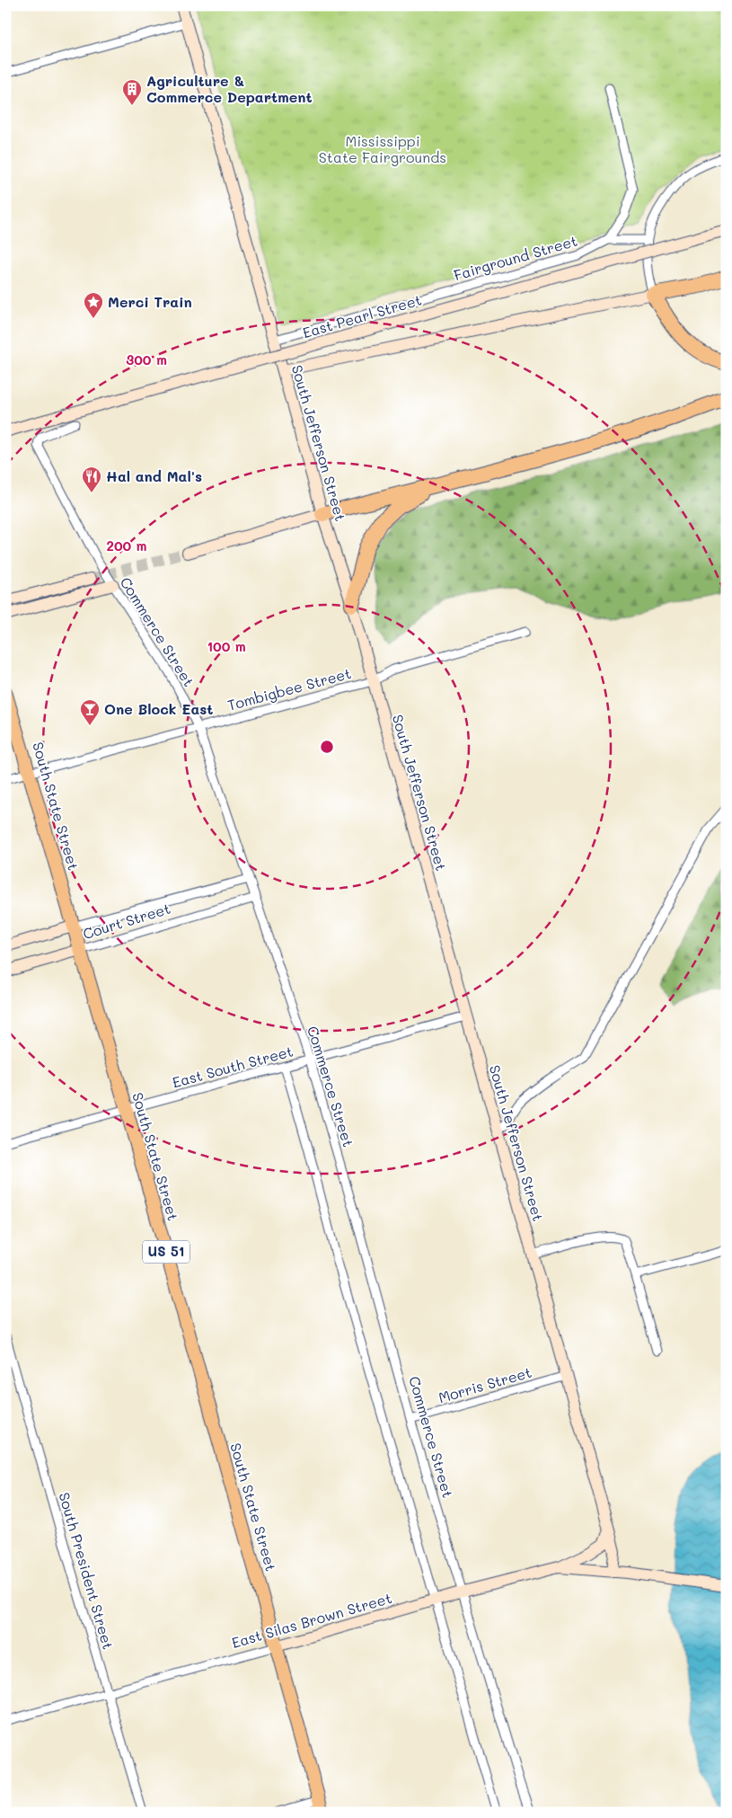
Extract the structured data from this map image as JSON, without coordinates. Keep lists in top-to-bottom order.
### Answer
{
  "streets": {
    "main road": ["South State Street", "US 51"],
    "street": [
      "Fairground Street",
      "East Pearl Street",
      "South Jefferson Street",
      "Commerce Street",
      "Tombigbee Street",
      "Court Street",
      "East South Street",
      "Morris Street",
      "South President Street",
      "East Silas Brown Street"
    ]
  },
  "crossings": [
    ["Fairground Street", "South Jefferson Street"],
    ["South Jefferson Street", "Tombigbee Street"],
    ["South Jefferson Street", "East South Street"],
    ["South Jefferson Street", "Morris Street"],
    ["South Jefferson Street", "East Silas Brown Street"],
    ["Commerce Street", "Tombigbee Street"],
    ["Commerce Street", "Court Street"],
    ["Commerce Street", "East South Street"],
    ["Commerce Street", "Morris Street"],
    ["Commerce Street", "East Silas Brown Street"],
    ["Tombigbee Street", "South State Street"],
    ["South State Street", "Court Street"],
    ["South State Street", "East South Street"],
    ["South State Street", "East Silas Brown Street"],
    ["South President Street", "East Silas Brown Street"]
  ],
  "parks": ["Mississippi State Fairgrounds"],
  "places": {
    "building": ["Agriculture & Commerce Department"],
    "place": ["Merci Train"],
    "restaurant": ["Hal and Mal's"],
    "bar": ["One Block East"]
  },
  "rings": ["300 m", "200 m", "100 m"]
}
